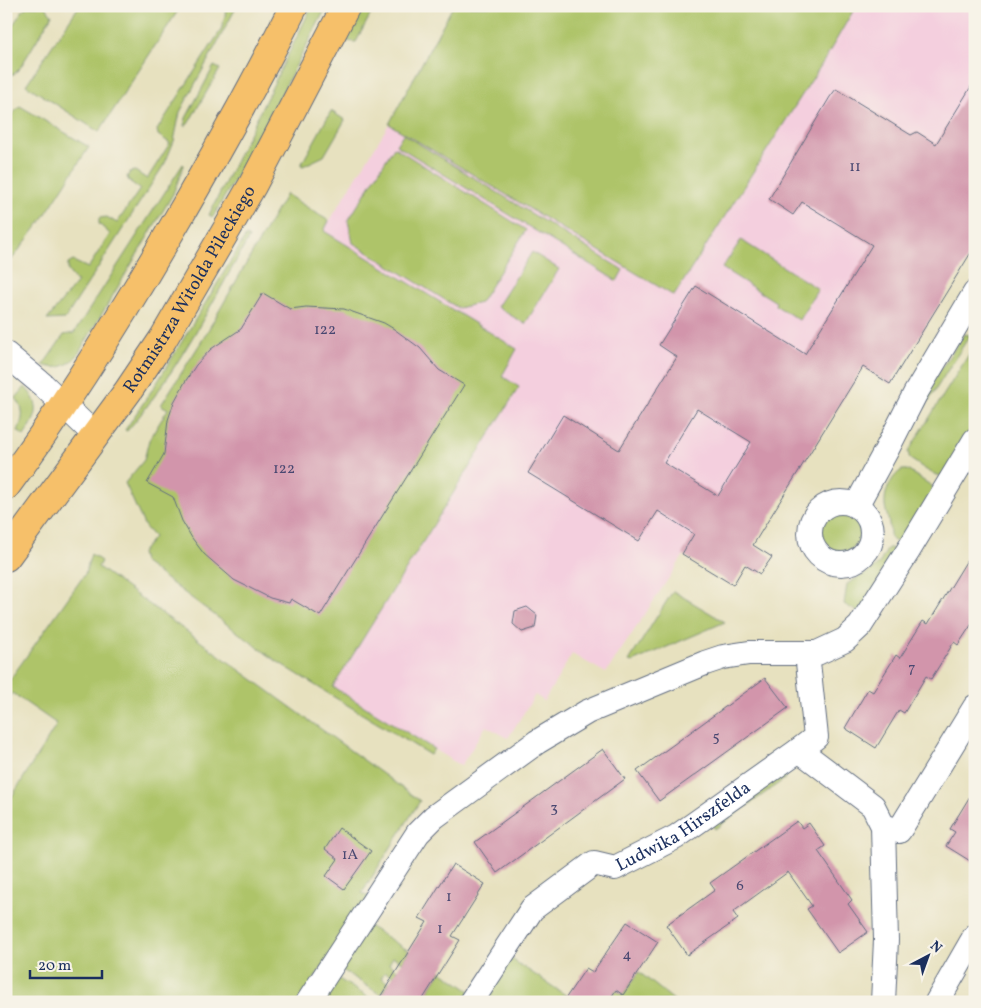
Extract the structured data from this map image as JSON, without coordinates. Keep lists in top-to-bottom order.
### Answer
{
  "streets": {
    "main road": ["Rotmistrza Witolda Pileckiego"],
    "street": ["Ludwika Hirszfelda"]
  },
  "house_numbers": [
    "11",
    "122",
    "122",
    "7",
    "5",
    "3",
    "1A",
    "6",
    "1",
    "1",
    "4"
  ],
  "scale_bar": "20 m",
  "north": "top right"
}
